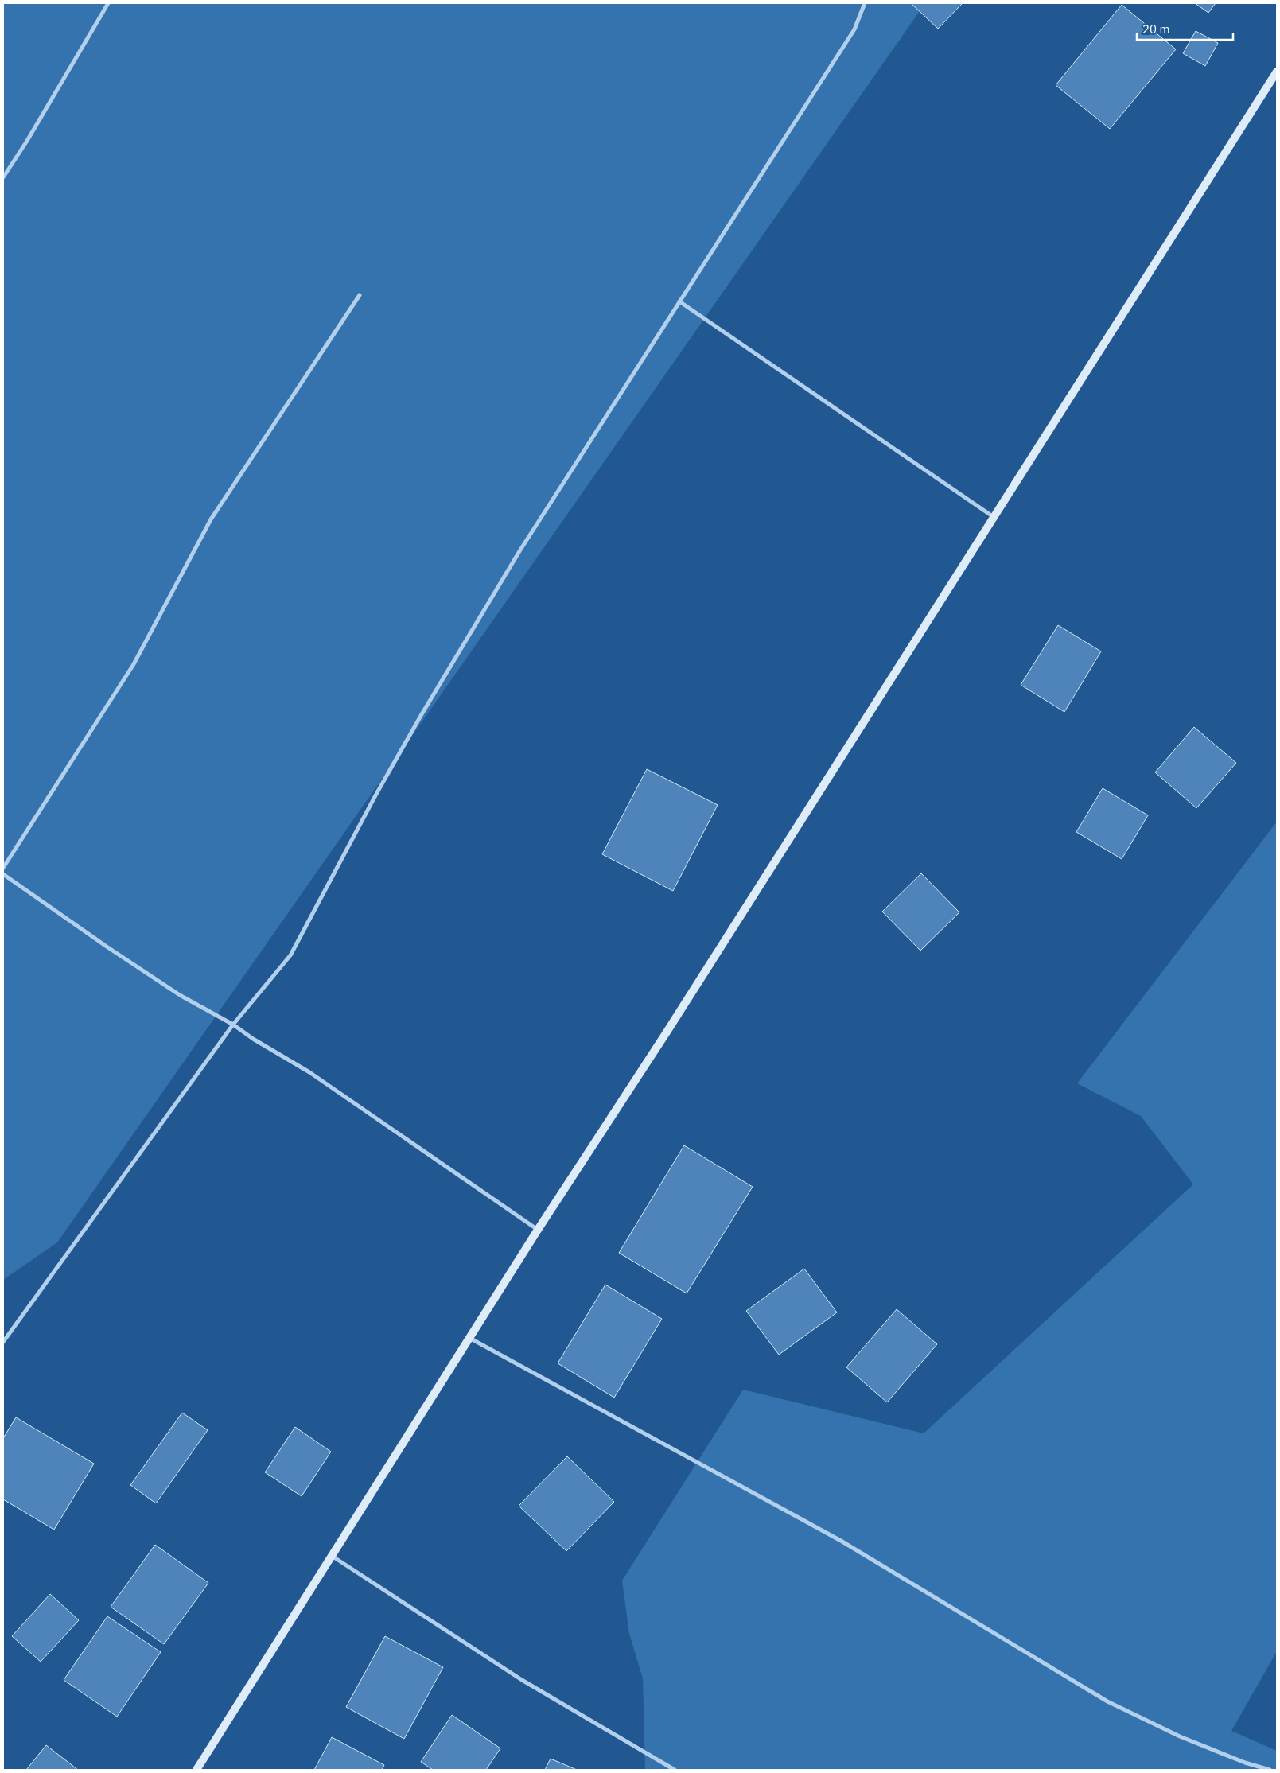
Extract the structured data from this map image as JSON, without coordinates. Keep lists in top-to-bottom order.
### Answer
{
  "scale_bar": "20 m"
}
